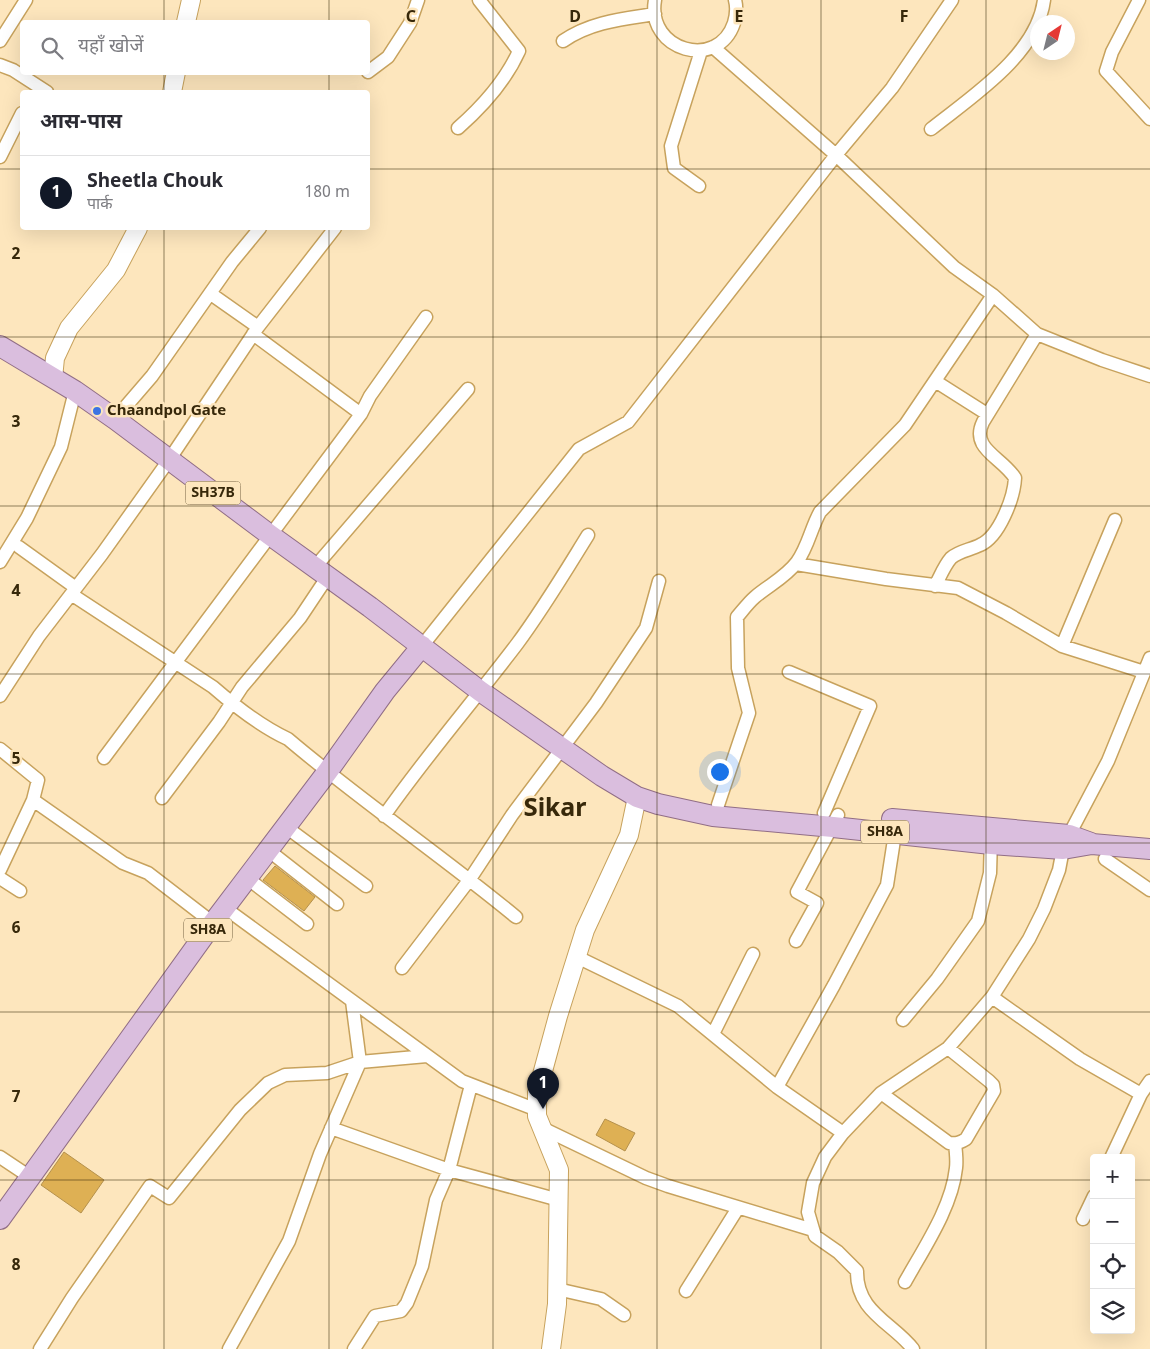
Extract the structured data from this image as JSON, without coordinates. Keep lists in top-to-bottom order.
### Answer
{
  "streets": {
    "main road": ["SH37B", "SH8A"]
  },
  "crossings": [
    ["SH37B", "SH8A"]
  ],
  "districts": ["Sikar"],
  "places": ["Chaandpol Gate"],
  "north": "top right",
  "page": {
    "search": "यहाँ खोजें",
    "heading": "आस-पास",
    "list": [
      {
        "mark": "1",
        "name": "Sheetla Chouk",
        "note": "पार्क",
        "value": "180 m"
      }
    ],
    "pins": "1",
    "map_buttons": ["+", "−"]
  },
  "grid": {
    "columns": [
      "C",
      "D",
      "E",
      "F"
    ],
    "rows": [
      "2",
      "3",
      "4",
      "5",
      "6",
      "7",
      "8"
    ]
  }
}
